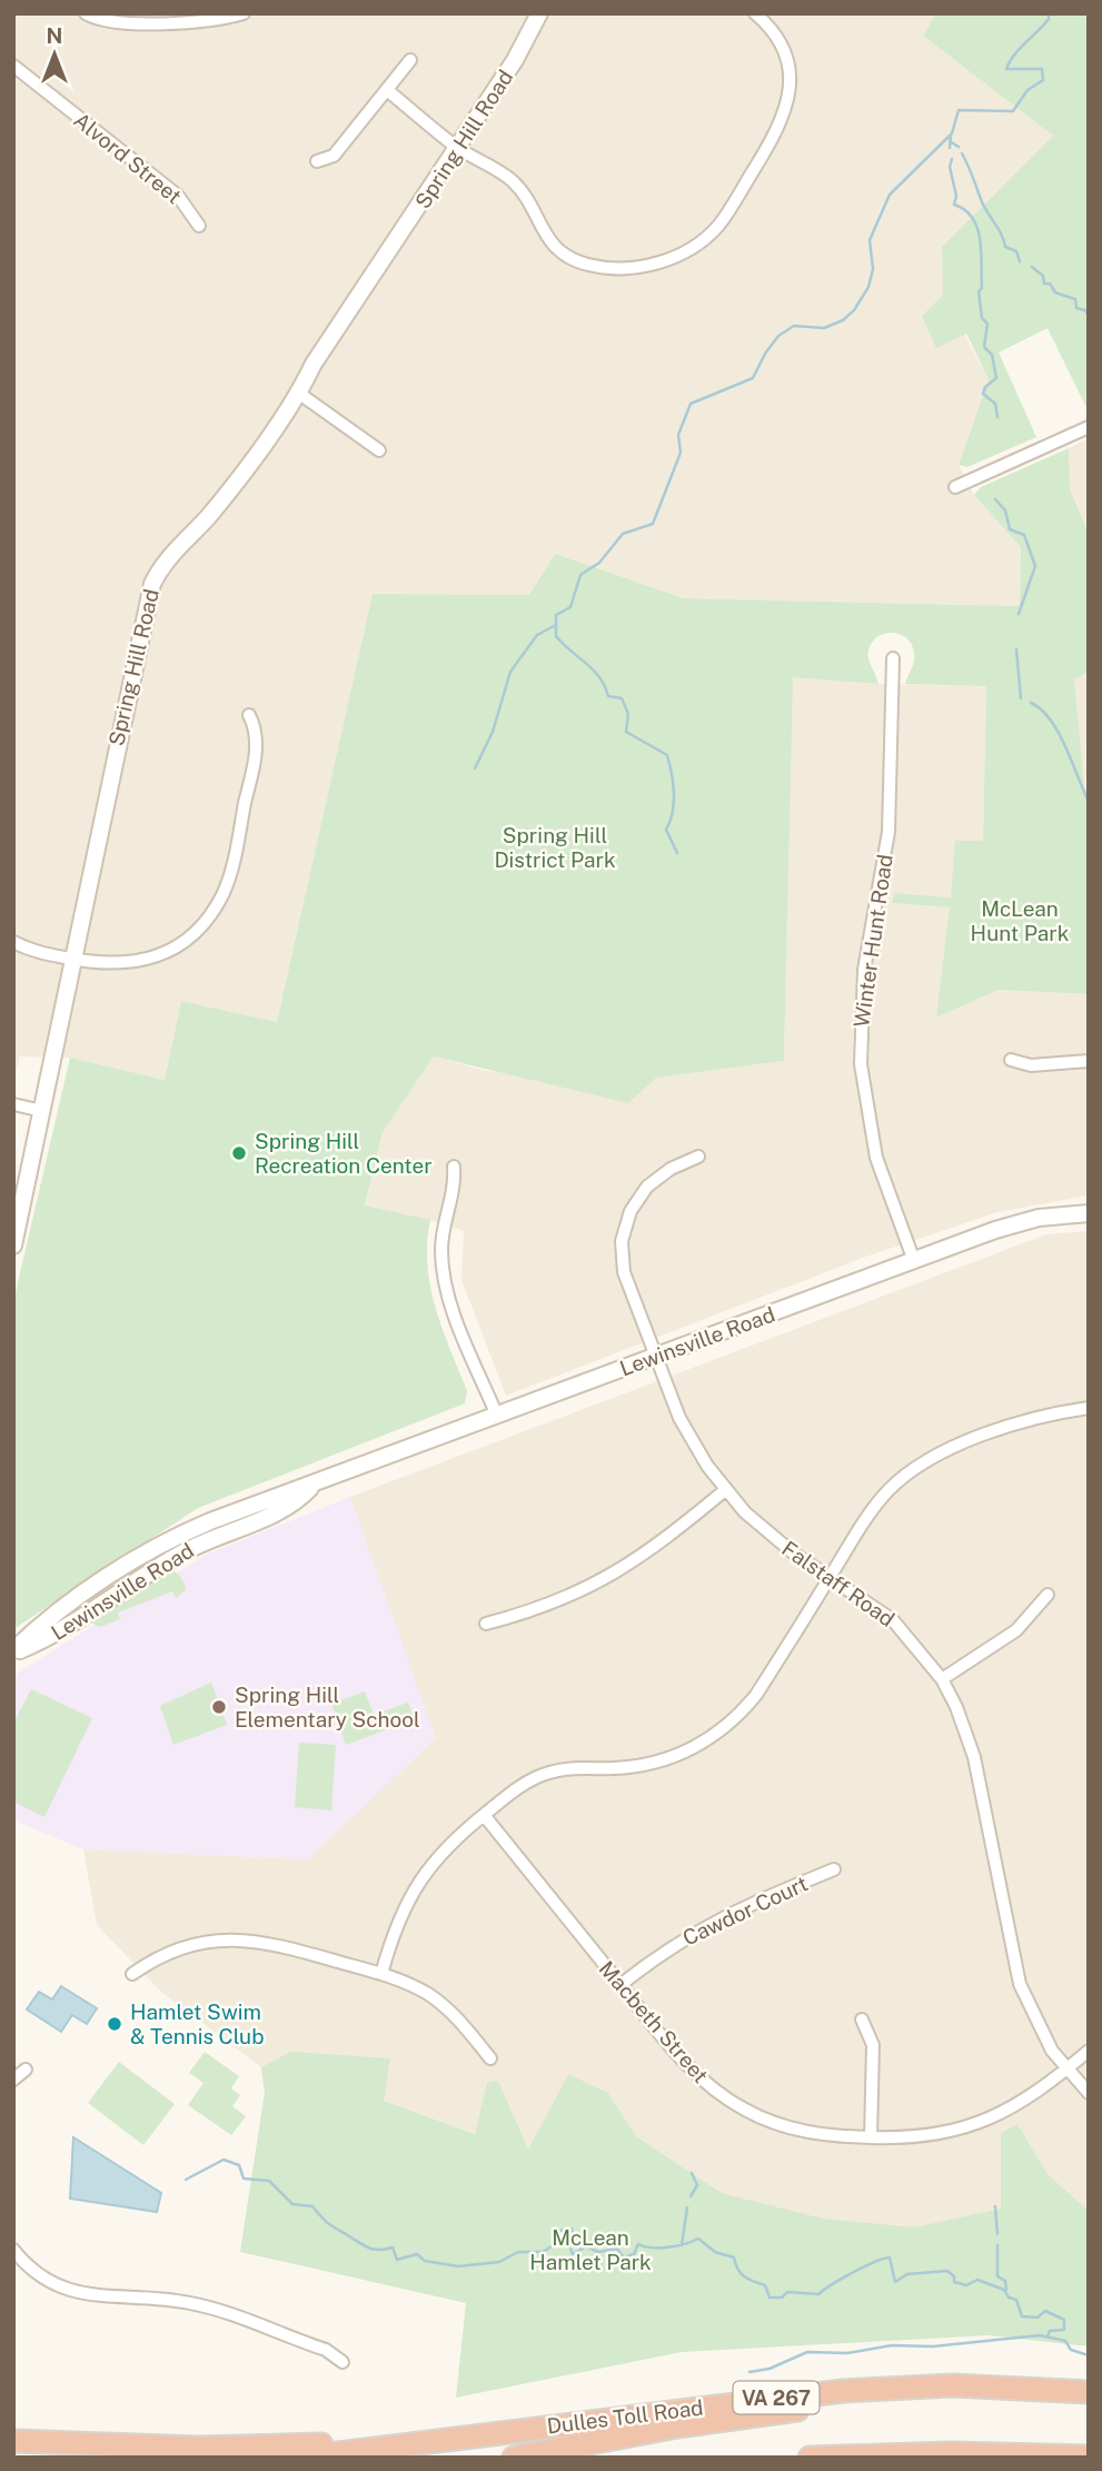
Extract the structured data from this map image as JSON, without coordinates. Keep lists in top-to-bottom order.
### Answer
{
  "streets": {
    "highway": ["VA 267", "Dulles Toll Road"],
    "main road": ["Spring Hill Road", "Lewinsville Road"],
    "street": [
      "Alvord Street",
      "Winter Hunt Road",
      "Falstaff Road",
      "Cawdor Court",
      "Macbeth Street"
    ]
  },
  "crossings": [
    ["Winter Hunt Road", "Lewinsville Road"],
    ["Lewinsville Road", "Falstaff Road"],
    ["Falstaff Road", "Macbeth Street"],
    ["Cawdor Court", "Macbeth Street"]
  ],
  "parks": ["Spring Hill District Park", "McLean Hunt Park", "McLean Hamlet Park"],
  "places": ["Spring Hill Recreation Center", "Spring Hill Elementary School", "Hamlet Swim & Tennis Club"],
  "north": "top"
}
